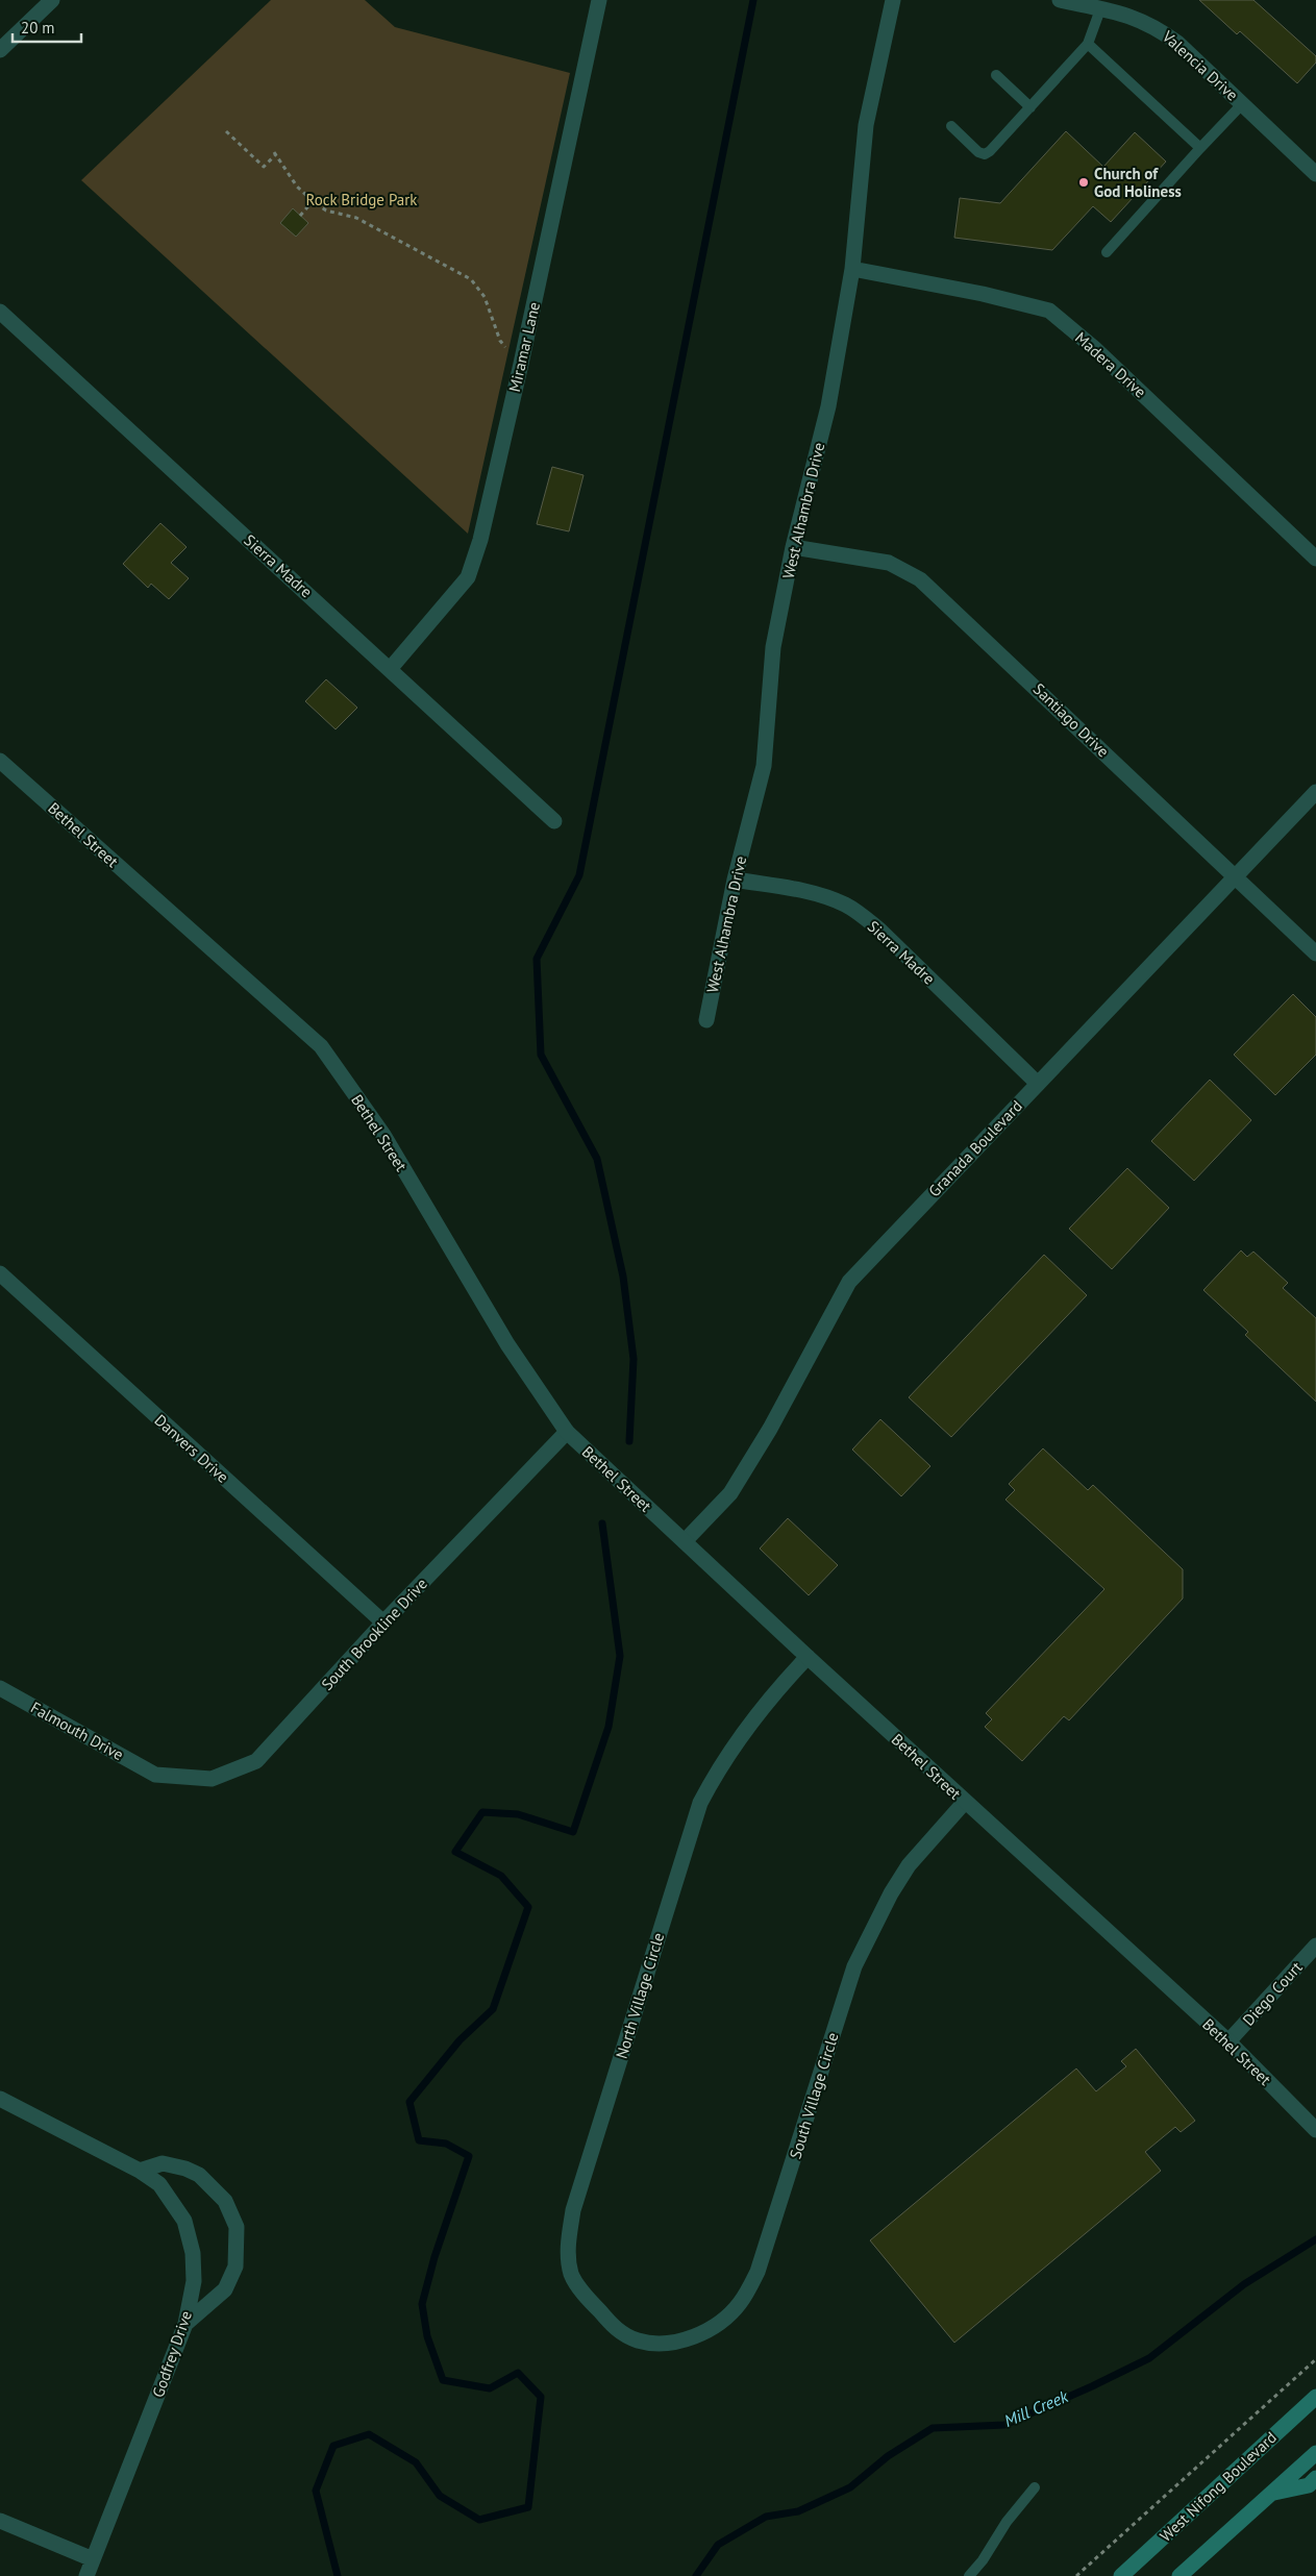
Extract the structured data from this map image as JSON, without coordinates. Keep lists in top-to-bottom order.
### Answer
{
  "streets": {
    "main road": ["West Nifong Boulevard"],
    "street": [
      "Valencia Drive",
      "Miramar Lane",
      "Madera Drive",
      "West Alhambra Drive",
      "Sierra Madre",
      "Santiago Drive",
      "Bethel Street",
      "Granada Boulevard",
      "Danvers Drive",
      "South Brookline Drive",
      "Falmouth Drive",
      "Diego Court",
      "North Village Circle",
      "South Village Circle",
      "Godfrey Drive"
    ]
  },
  "crossings": [
    ["Miramar Lane", "Sierra Madre"],
    ["Madera Drive", "West Alhambra Drive"],
    ["West Alhambra Drive", "Sierra Madre"],
    ["West Alhambra Drive", "Santiago Drive"],
    ["Sierra Madre", "Granada Boulevard"],
    ["Santiago Drive", "Granada Boulevard"],
    ["Bethel Street", "Granada Boulevard"],
    ["Bethel Street", "South Brookline Drive"],
    ["Bethel Street", "Diego Court"],
    ["Bethel Street", "North Village Circle"],
    ["Bethel Street", "South Village Circle"],
    ["Danvers Drive", "South Brookline Drive"],
    ["South Brookline Drive", "Falmouth Drive"],
    ["North Village Circle", "South Village Circle"]
  ],
  "water": ["Mill Creek"],
  "parks": ["Rock Bridge Park"],
  "places": ["Church of God Holiness"],
  "scale_bar": "20 m"
}
